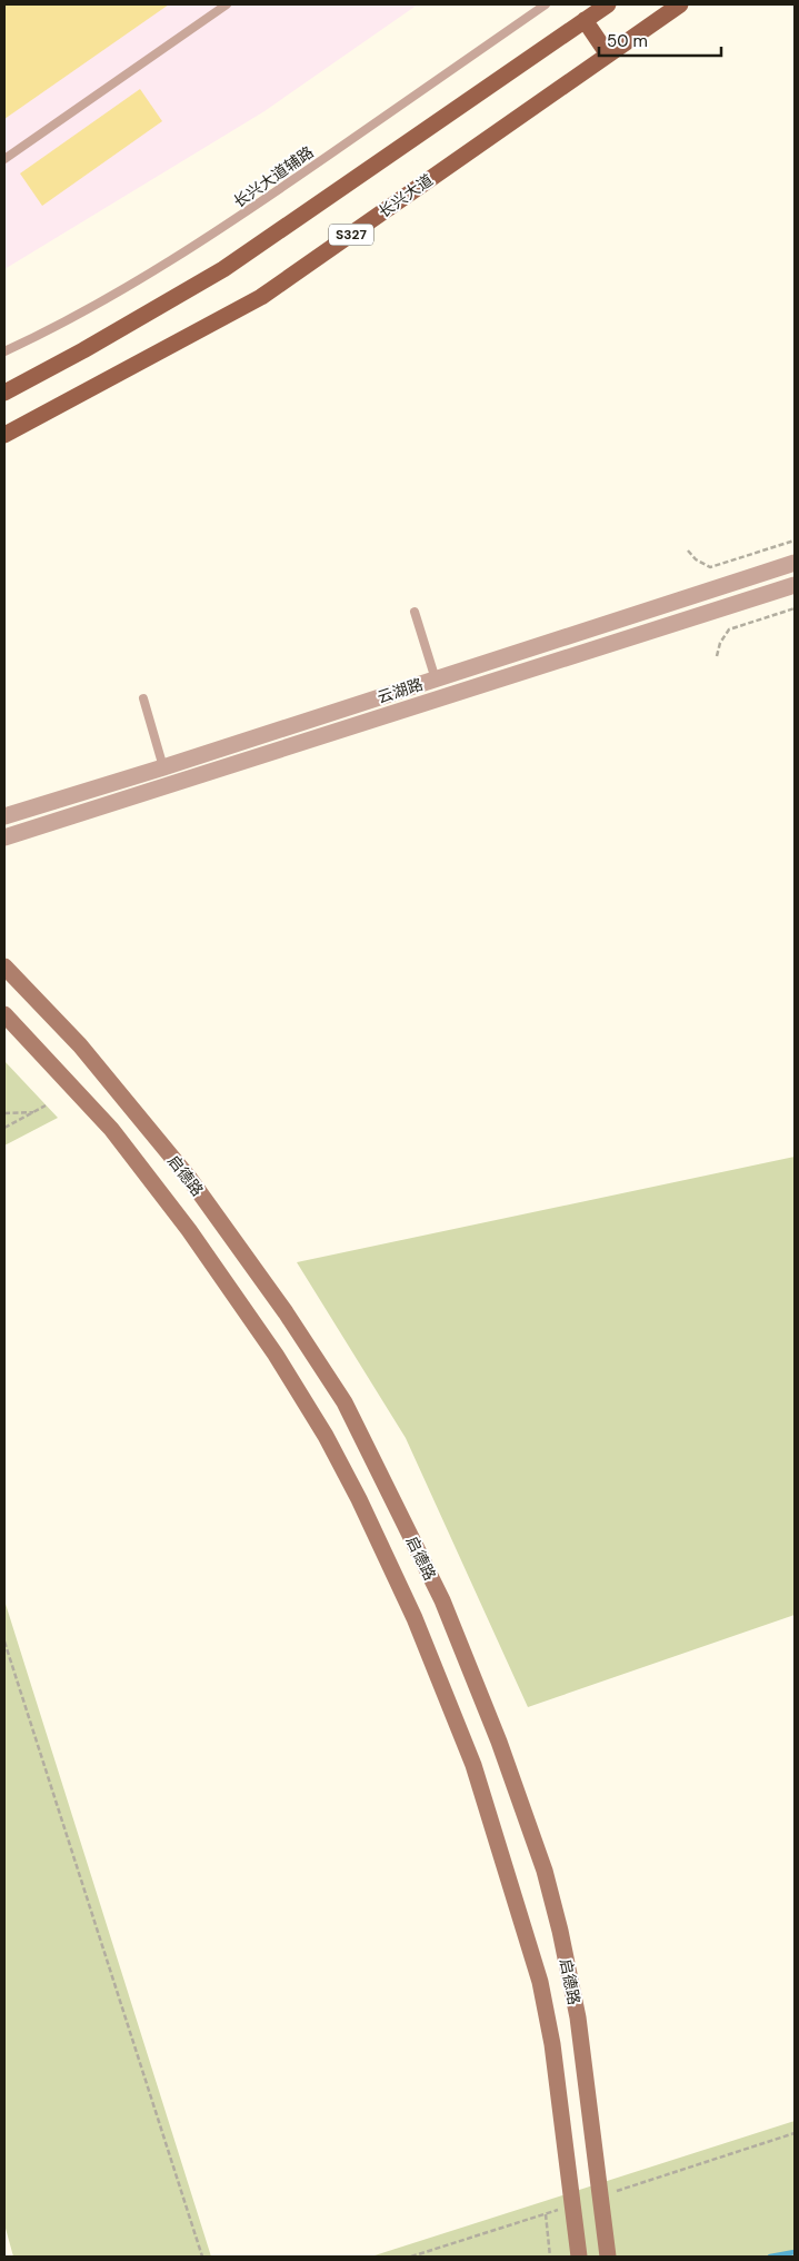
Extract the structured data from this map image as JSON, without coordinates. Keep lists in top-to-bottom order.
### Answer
{
  "streets": {
    "main road": ["长兴大道", "S327", "启德路"],
    "street": ["云湖路"],
    "lane": ["长兴大道辅路"]
  },
  "scale_bar": "50 m"
}
